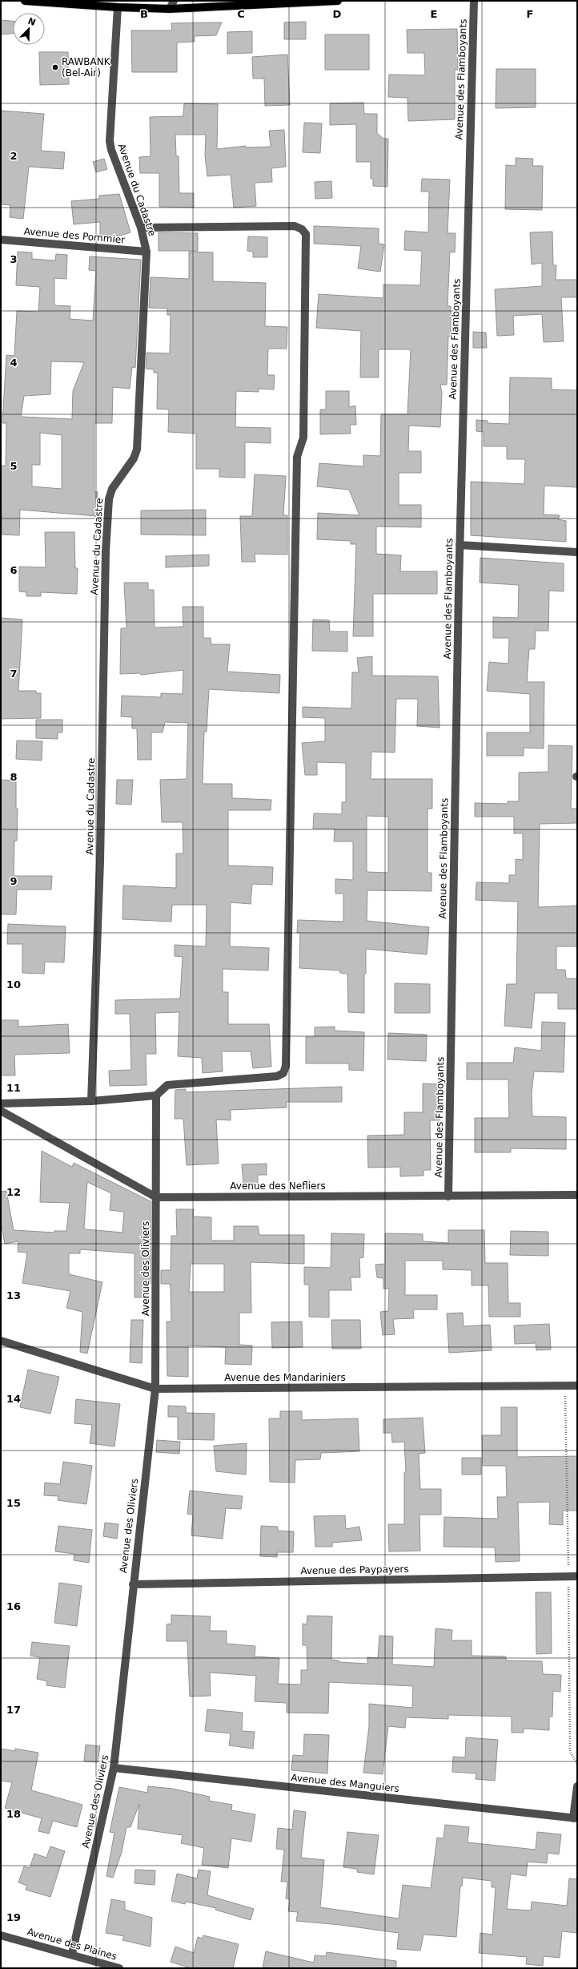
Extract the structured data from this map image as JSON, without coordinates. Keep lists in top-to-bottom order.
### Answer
{
  "streets": {
    "street": [
      "Avenue des Flamboyants",
      "Avenue du Cadastre",
      "Avenue des Pommier",
      "Avenue des Nefliers",
      "Avenue des Oliviers",
      "Avenue des Mandariniers",
      "Avenue des Paypayers",
      "Avenue des Manguiers",
      "Avenue des Plaines"
    ]
  },
  "crossings": [
    ["Avenue des Flamboyants", "Avenue des Nefliers"],
    ["Avenue du Cadastre", "Avenue des Pommier"],
    ["Avenue des Nefliers", "Avenue des Oliviers"],
    ["Avenue des Oliviers", "Avenue des Mandariniers"],
    ["Avenue des Oliviers", "Avenue des Paypayers"],
    ["Avenue des Oliviers", "Avenue des Manguiers"],
    ["Avenue des Oliviers", "Avenue des Plaines"]
  ],
  "places": ["RAWBANK (Bel-Air)"],
  "north": "top right",
  "grid": {
    "columns": [
      "B",
      "C",
      "D",
      "E",
      "F"
    ],
    "rows": [
      "2",
      "3",
      "4",
      "5",
      "6",
      "7",
      "8",
      "9",
      "10",
      "11",
      "12",
      "13",
      "14",
      "15",
      "16",
      "17",
      "18",
      "19"
    ]
  }
}
